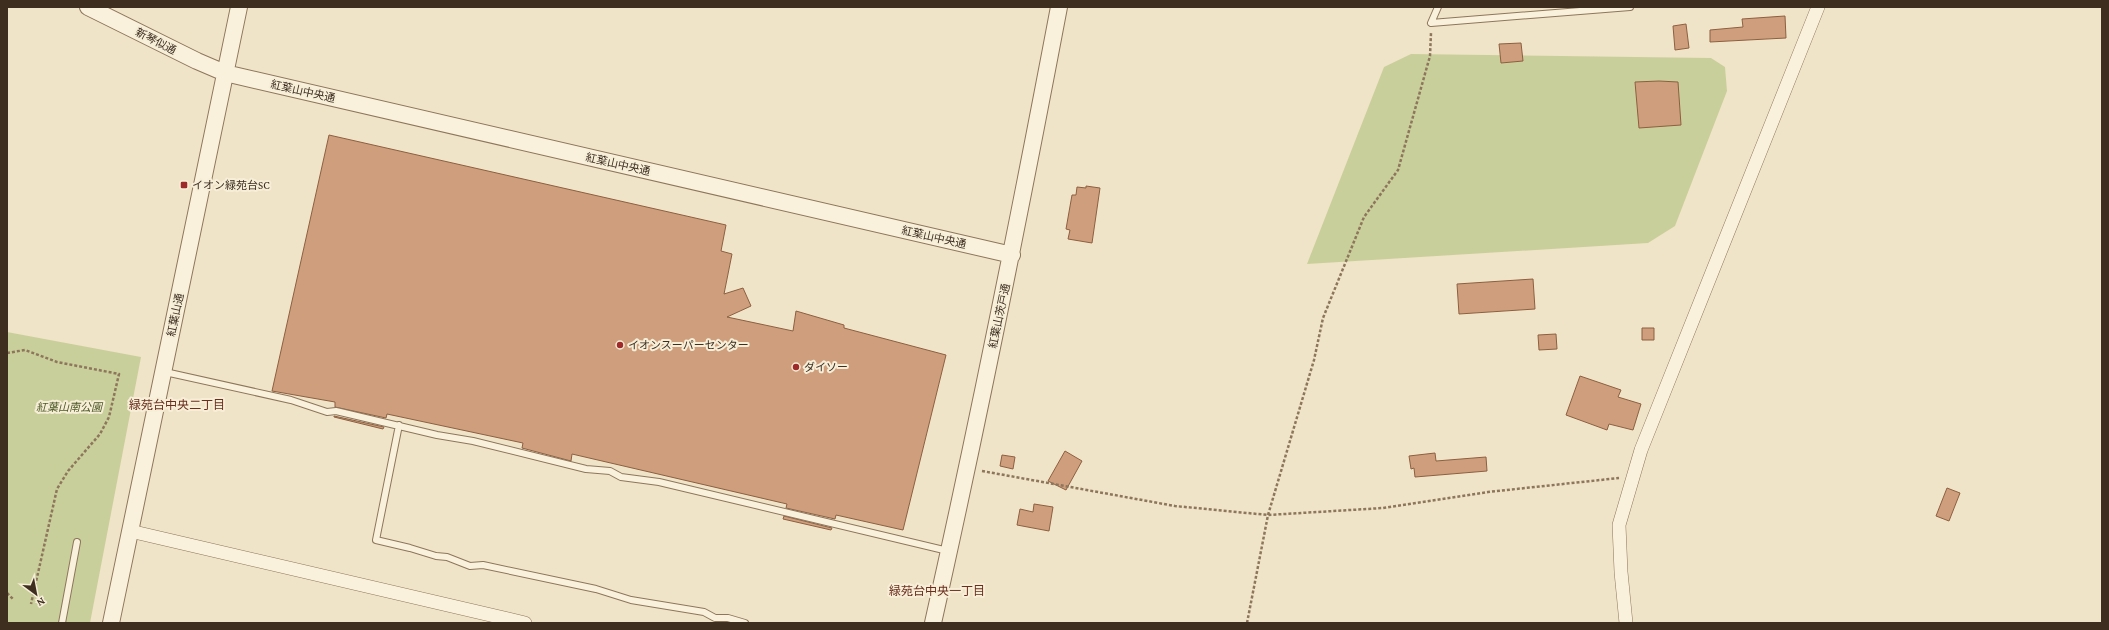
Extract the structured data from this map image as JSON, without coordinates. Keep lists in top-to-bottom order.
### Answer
{
  "streets": {
    "street": [
      "新琴似通",
      "紅葉山中央通",
      "紅葉山通",
      "紅葉山茨戸通"
    ]
  },
  "crossings": [
    ["新琴似通", "紅葉山中央通"],
    ["新琴似通", "紅葉山通"],
    ["紅葉山中央通", "紅葉山通"],
    ["紅葉山中央通", "紅葉山茨戸通"]
  ],
  "districts": ["緑苑台中央二丁目", "緑苑台中央一丁目"],
  "parks": ["紅葉山南公園"],
  "places": {
    "transit": ["イオン緑苑台SC"],
    "other": ["イオンスーパーセンター", "ダイソー"]
  },
  "north": "bottom right"
}
